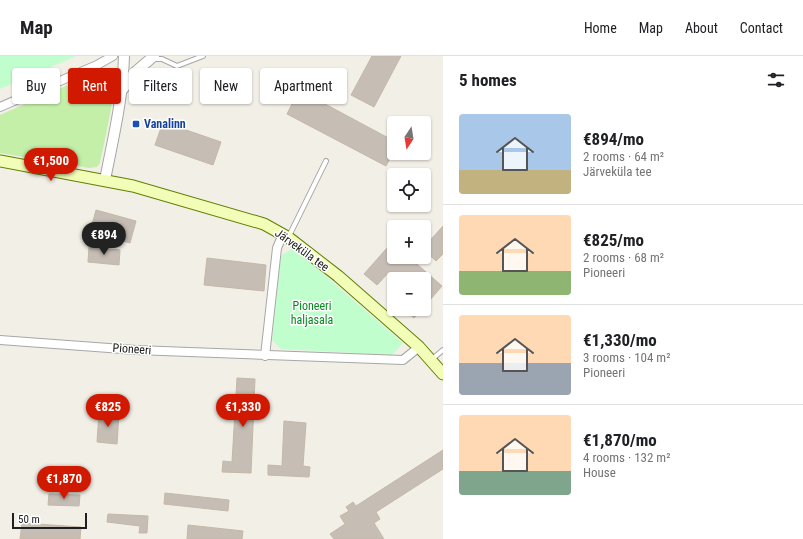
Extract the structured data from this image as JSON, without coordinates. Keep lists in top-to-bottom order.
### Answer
{
  "streets": {
    "main road": ["Järveküla tee"],
    "street": ["Pioneeri"]
  },
  "crossings": [
    ["Järveküla tee", "Pioneeri"]
  ],
  "parks": ["Pioneeri haljasala"],
  "places": {
    "transit": ["Vanalinn"]
  },
  "scale_bar": "50 m",
  "north": "bottom",
  "page": {
    "header": "Map",
    "nav": [
      "Home",
      "Map",
      "About",
      "Contact"
    ],
    "heading": "5 homes",
    "chip": [
      "Buy",
      "Rent",
      "Filters",
      "New",
      "Apartment"
    ],
    "list": [
      {
        "name": "€894/mo",
        "note": "2 rooms · 64 m² · Järveküla tee"
      },
      {
        "name": "€825/mo",
        "note": "2 rooms · 68 m² · Pioneeri"
      },
      {
        "name": "€1,330/mo",
        "note": "3 rooms · 104 m² · Pioneeri"
      },
      {
        "name": "€1,870/mo",
        "note": "4 rooms · 132 m² · House"
      }
    ],
    "map_buttons": ["+", "−"],
    "price": [
      "€1,500",
      "€894",
      "€825",
      "€1,330",
      "€1,870"
    ],
    "scale": "50 m"
  }
}
